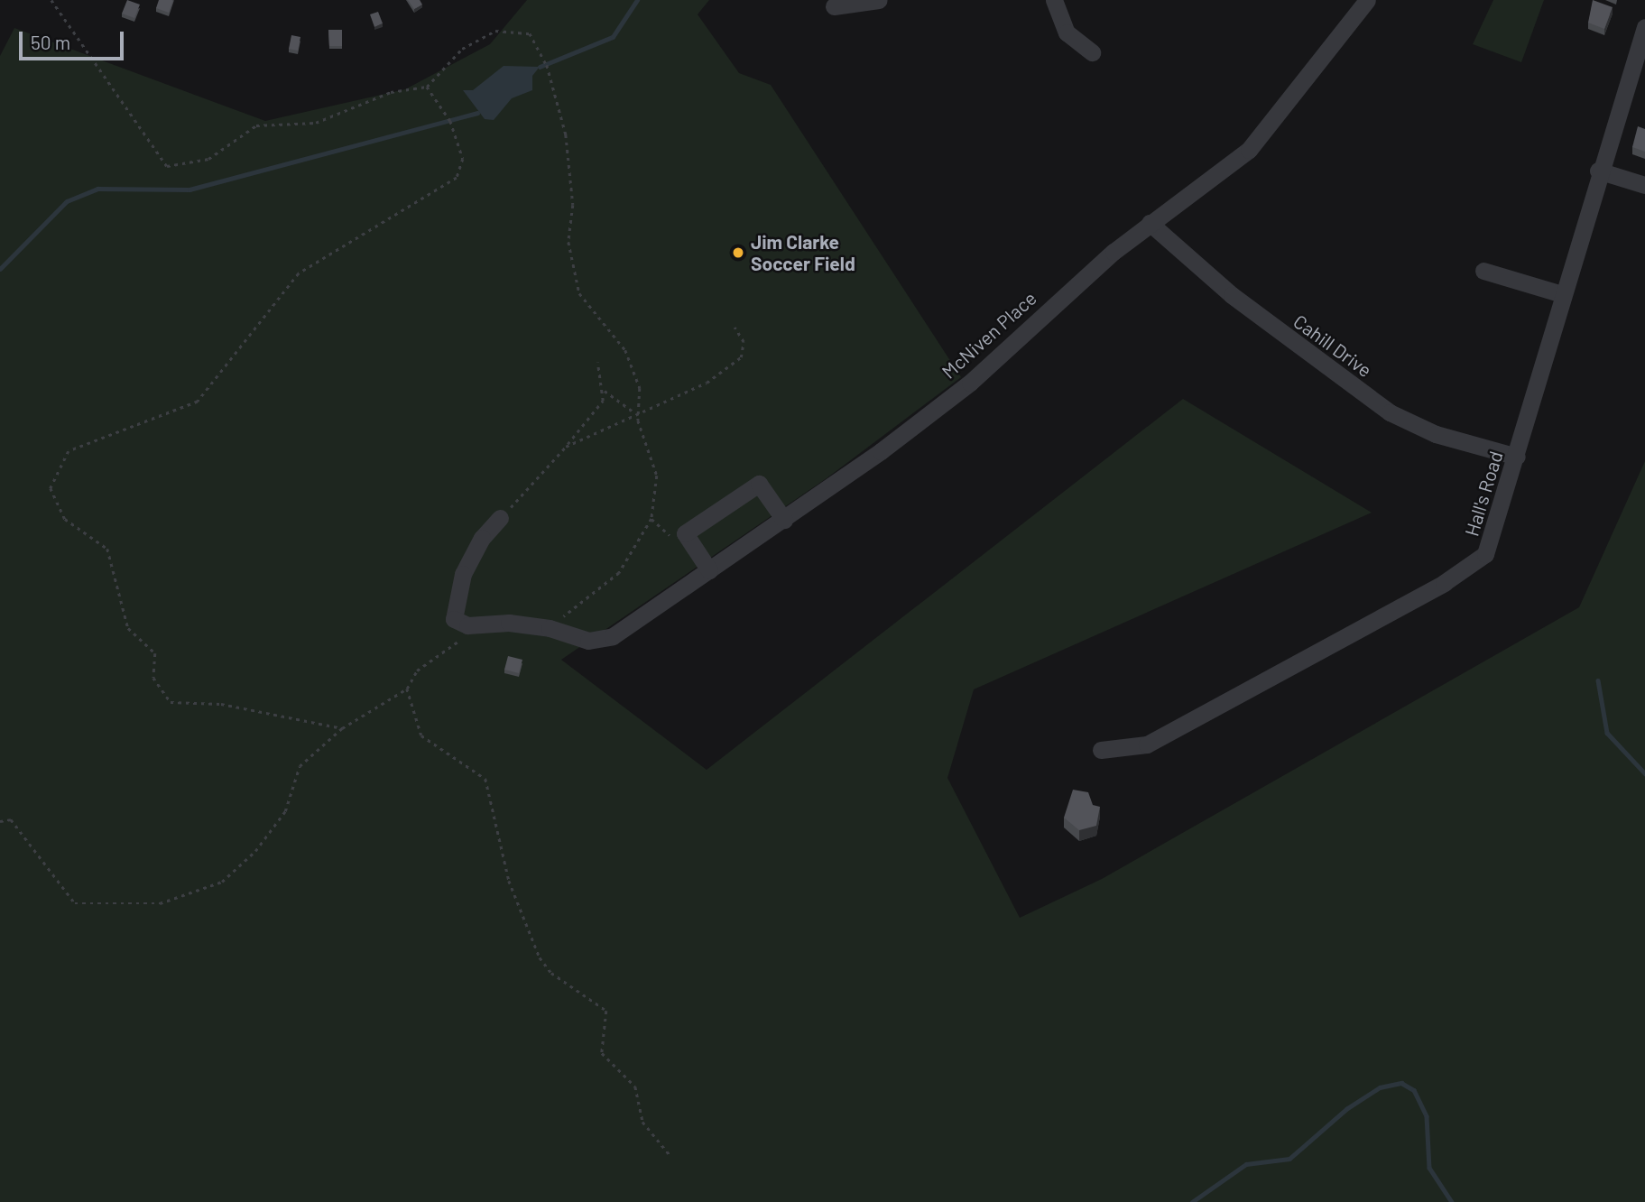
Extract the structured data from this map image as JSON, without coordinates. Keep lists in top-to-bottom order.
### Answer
{
  "streets": {
    "street": ["McNiven Place", "Cahill Drive", "Hall's Road"]
  },
  "crossings": [
    ["McNiven Place", "Cahill Drive"],
    ["Cahill Drive", "Hall's Road"]
  ],
  "places": ["Jim Clarke Soccer Field"],
  "scale_bar": "50 m"
}
